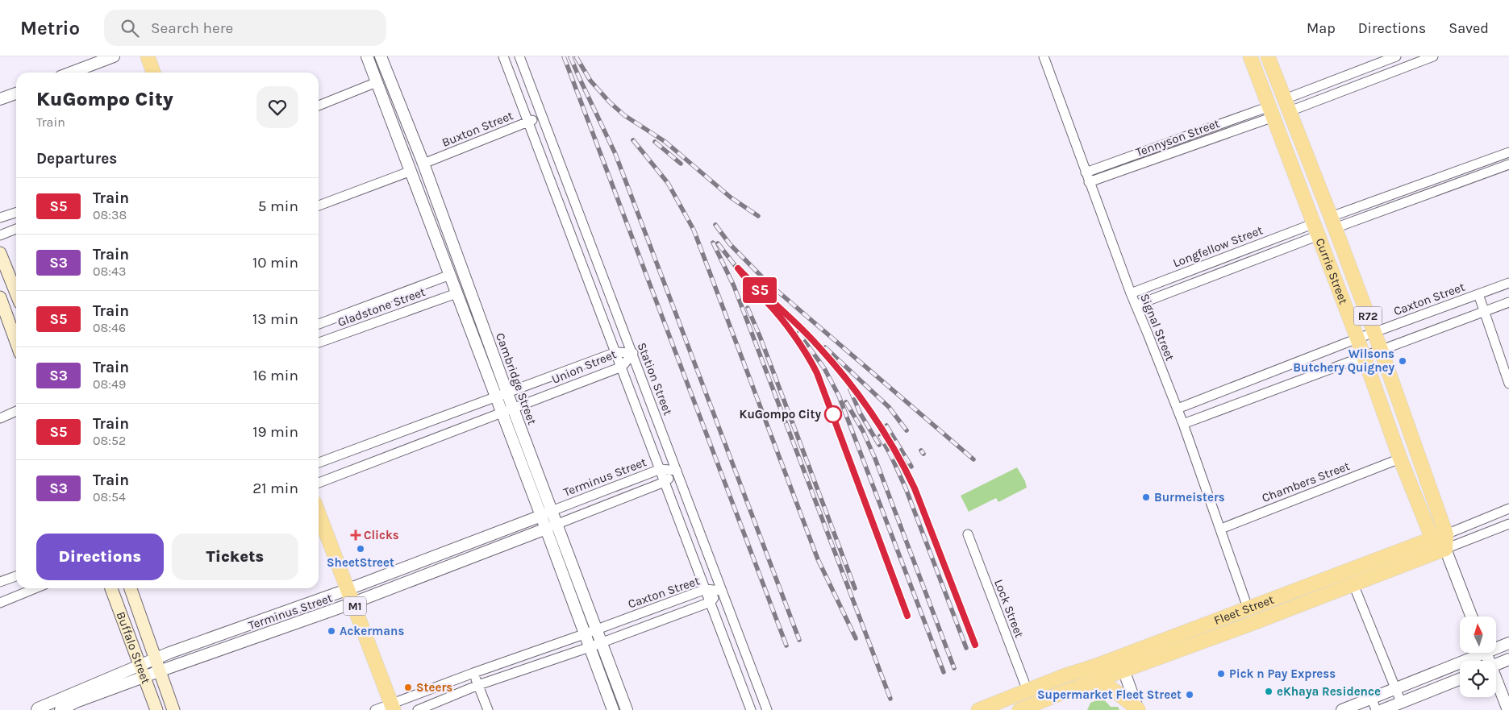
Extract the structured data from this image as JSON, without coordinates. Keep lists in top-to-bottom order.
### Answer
{
  "streets": {
    "main road": [
      "Currie Street",
      "R72",
      "M1",
      "Fleet Street",
      "Buffalo Street"
    ],
    "street": [
      "Buxton Street",
      "Tennyson Street",
      "Longfellow Street",
      "Caxton Street",
      "Gladstone Street",
      "Signal Street",
      "Union Street",
      "Cambridge Street",
      "Station Street",
      "Terminus Street",
      "Chambers Street",
      "Lock Street"
    ]
  },
  "crossings": [
    ["Buxton Street", "Cambridge Street"],
    ["Buxton Street", "Station Street"],
    ["Tennyson Street", "Currie Street"],
    ["Tennyson Street", "Signal Street"],
    ["Longfellow Street", "Currie Street"],
    ["Longfellow Street", "Signal Street"],
    ["Currie Street", "Caxton Street"],
    ["Currie Street", "Chambers Street"],
    ["Currie Street", "Fleet Street"],
    ["Caxton Street", "Signal Street"],
    ["Caxton Street", "Cambridge Street"],
    ["Caxton Street", "Station Street"],
    ["Caxton Street", "M1"],
    ["Gladstone Street", "Cambridge Street"],
    ["Signal Street", "Chambers Street"],
    ["Signal Street", "Fleet Street"],
    ["Union Street", "Cambridge Street"],
    ["Union Street", "Station Street"],
    ["Cambridge Street", "Terminus Street"],
    ["Station Street", "Terminus Street"],
    ["Terminus Street", "M1"],
    ["Terminus Street", "Buffalo Street"],
    ["Lock Street", "Fleet Street"]
  ],
  "places": {
    "other": [
      "Wilsons Butchery Quigney",
      "KuGompo City",
      "Burmeisters",
      "SheetStreet",
      "Ackermans",
      "Pick n Pay Express",
      "Steers",
      "eKhaya Residence",
      "Supermarket Fleet Street"
    ],
    "health": ["Clicks"]
  },
  "north": "top",
  "page": {
    "header": "Metrio",
    "search": "Search here",
    "nav": ["Map", "Directions", "Saved"],
    "on_map": "S5",
    "heading": [
      ["KuGompo City", "Train"],
      "Departures"
    ],
    "list": [
      {
        "mark": "S5",
        "name": "Train",
        "note": "08:38",
        "value": "5 min"
      },
      {
        "mark": "S3",
        "name": "Train",
        "note": "08:43",
        "value": "10 min"
      },
      {
        "mark": "S5",
        "name": "Train",
        "note": "08:46",
        "value": "13 min"
      },
      {
        "mark": "S3",
        "name": "Train",
        "note": "08:49",
        "value": "16 min"
      },
      {
        "mark": "S5",
        "name": "Train",
        "note": "08:52",
        "value": "19 min"
      },
      {
        "mark": "S3",
        "name": "Train",
        "note": "08:54",
        "value": "21 min"
      }
    ],
    "buttons": ["Directions", "Tickets"]
  }
}
